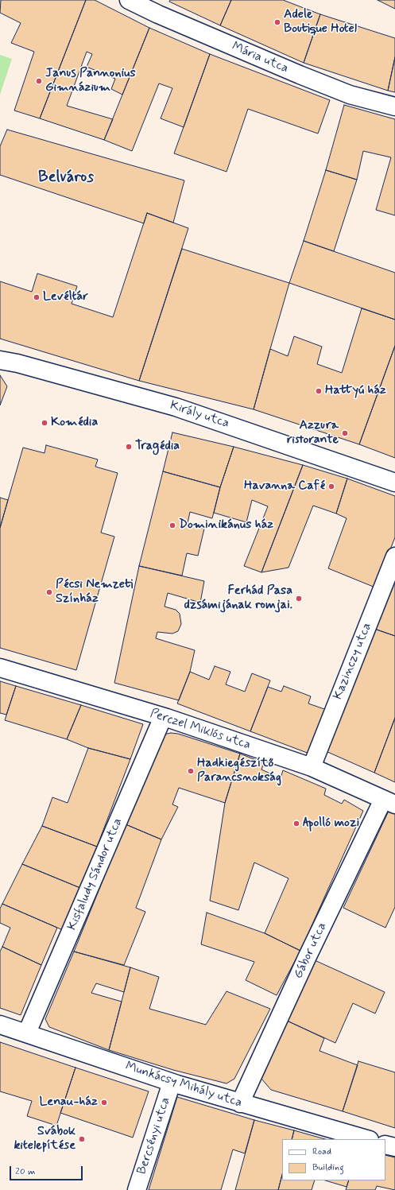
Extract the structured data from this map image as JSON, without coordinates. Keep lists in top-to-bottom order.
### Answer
{
  "streets": {
    "street": [
      "Mária utca",
      "Király utca",
      "Kazinczy utca",
      "Perczel Miklós utca",
      "Kisfaludy Sándor utca",
      "Gábor utca",
      "Munkácsy Mihály utca",
      "Bercsényi utca"
    ]
  },
  "crossings": [
    ["Kazinczy utca", "Perczel Miklós utca"],
    ["Perczel Miklós utca", "Kisfaludy Sándor utca"],
    ["Perczel Miklós utca", "Gábor utca"],
    ["Kisfaludy Sándor utca", "Munkácsy Mihály utca"],
    ["Gábor utca", "Munkácsy Mihály utca"],
    ["Munkácsy Mihály utca", "Bercsényi utca"]
  ],
  "districts": ["Belváros"],
  "places": [
    "Adele Boutique Hotel",
    "Janus Pannonius Gimnázium",
    "Levéltár",
    "Hattyú ház",
    "Komédia",
    "Azzura ristorante",
    "Tragédia",
    "Havanna Café",
    "Dominikánus ház",
    "Pécsi Nemzeti Színház",
    "Ferhád Pasa dzsámijának romjai.",
    "Hadkiegészítő Parancsnokság",
    "Apolló mozi",
    "Lenau-ház",
    "Svábok kitelepítése"
  ],
  "legend": ["Road", "Building"],
  "scale_bar": "20 m"
}
